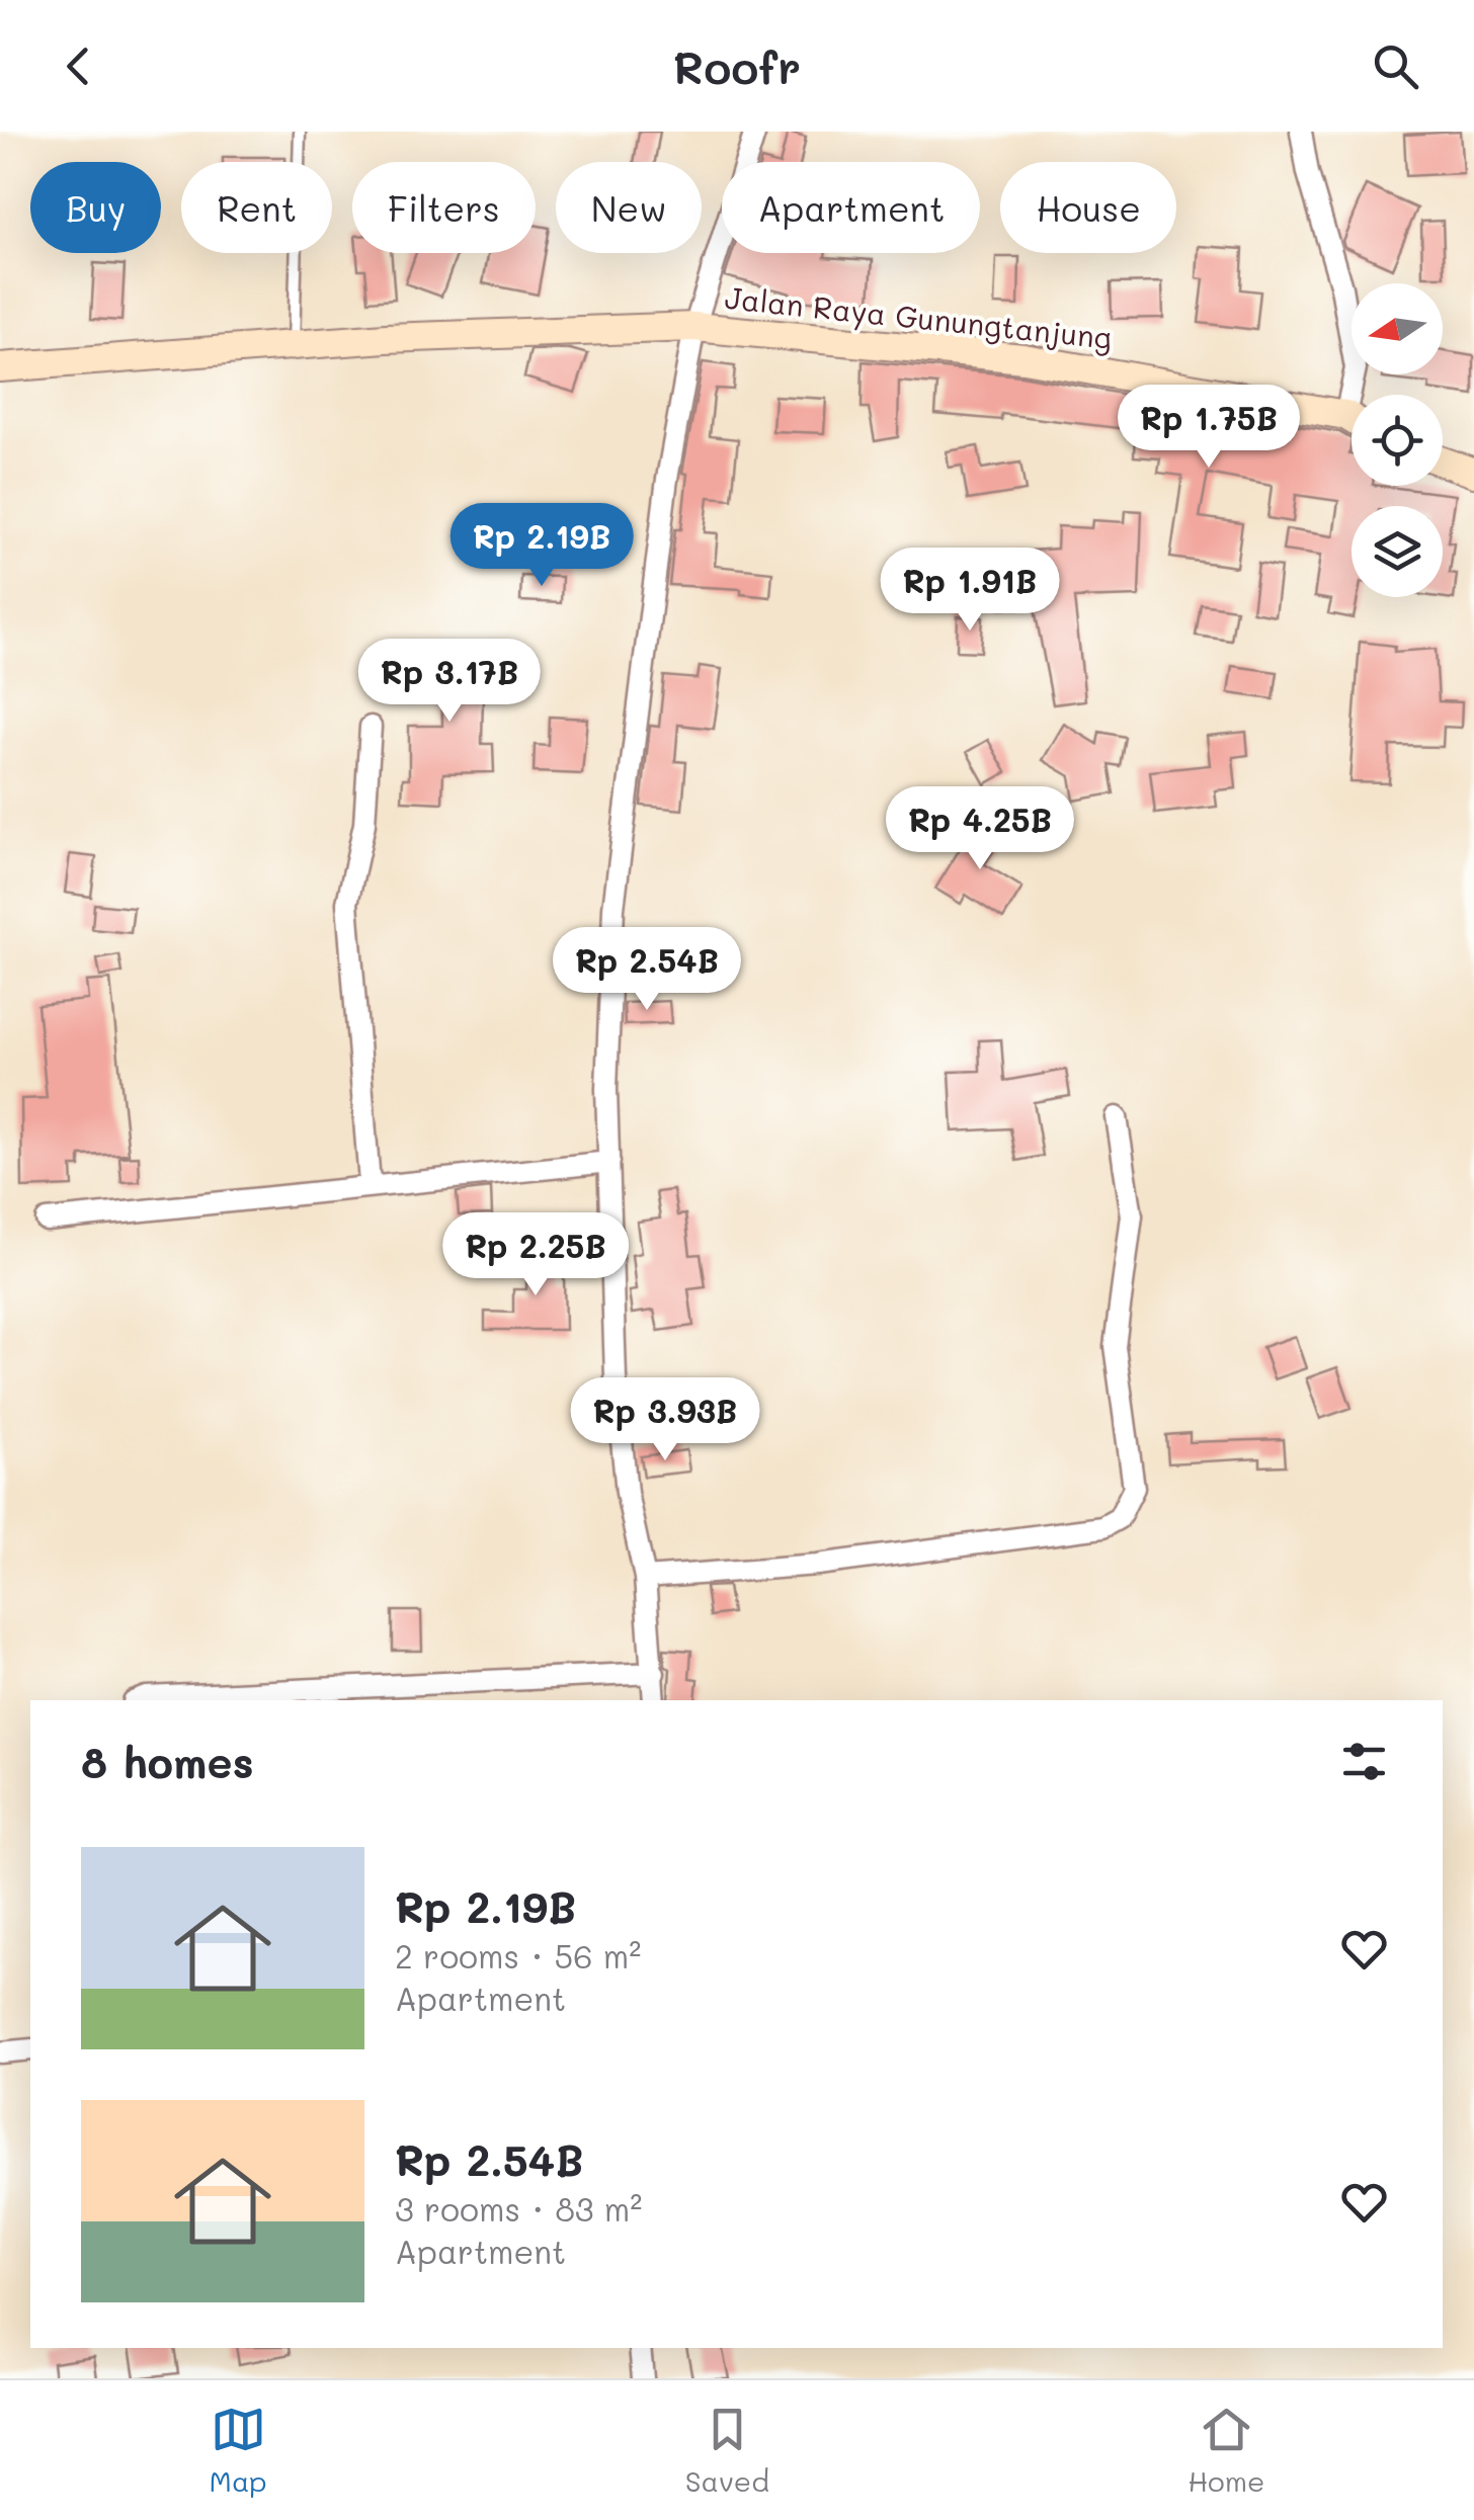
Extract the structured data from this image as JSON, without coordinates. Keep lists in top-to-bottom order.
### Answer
{
  "streets": {
    "main road": ["Jalan Raya Gunungtanjung"]
  },
  "north": "left",
  "page": {
    "header": "Roofr",
    "chip": [
      "Buy",
      "Rent",
      "Filters",
      "New",
      "Apartment",
      "House"
    ],
    "price": [
      "Rp 1.75B",
      "Rp 2.19B",
      "Rp 1.91B",
      "Rp 3.17B",
      "Rp 4.25B",
      "Rp 2.54B",
      "Rp 2.25B",
      "Rp 3.93B"
    ],
    "heading": "8 homes",
    "list": [
      {
        "name": "Rp 2.19B",
        "note": "2 rooms · 56 m² · Apartment"
      },
      {
        "name": "Rp 2.54B",
        "note": "3 rooms · 83 m² · Apartment"
      }
    ],
    "tabs": ["Map", "Saved", "Home"]
  }
}
